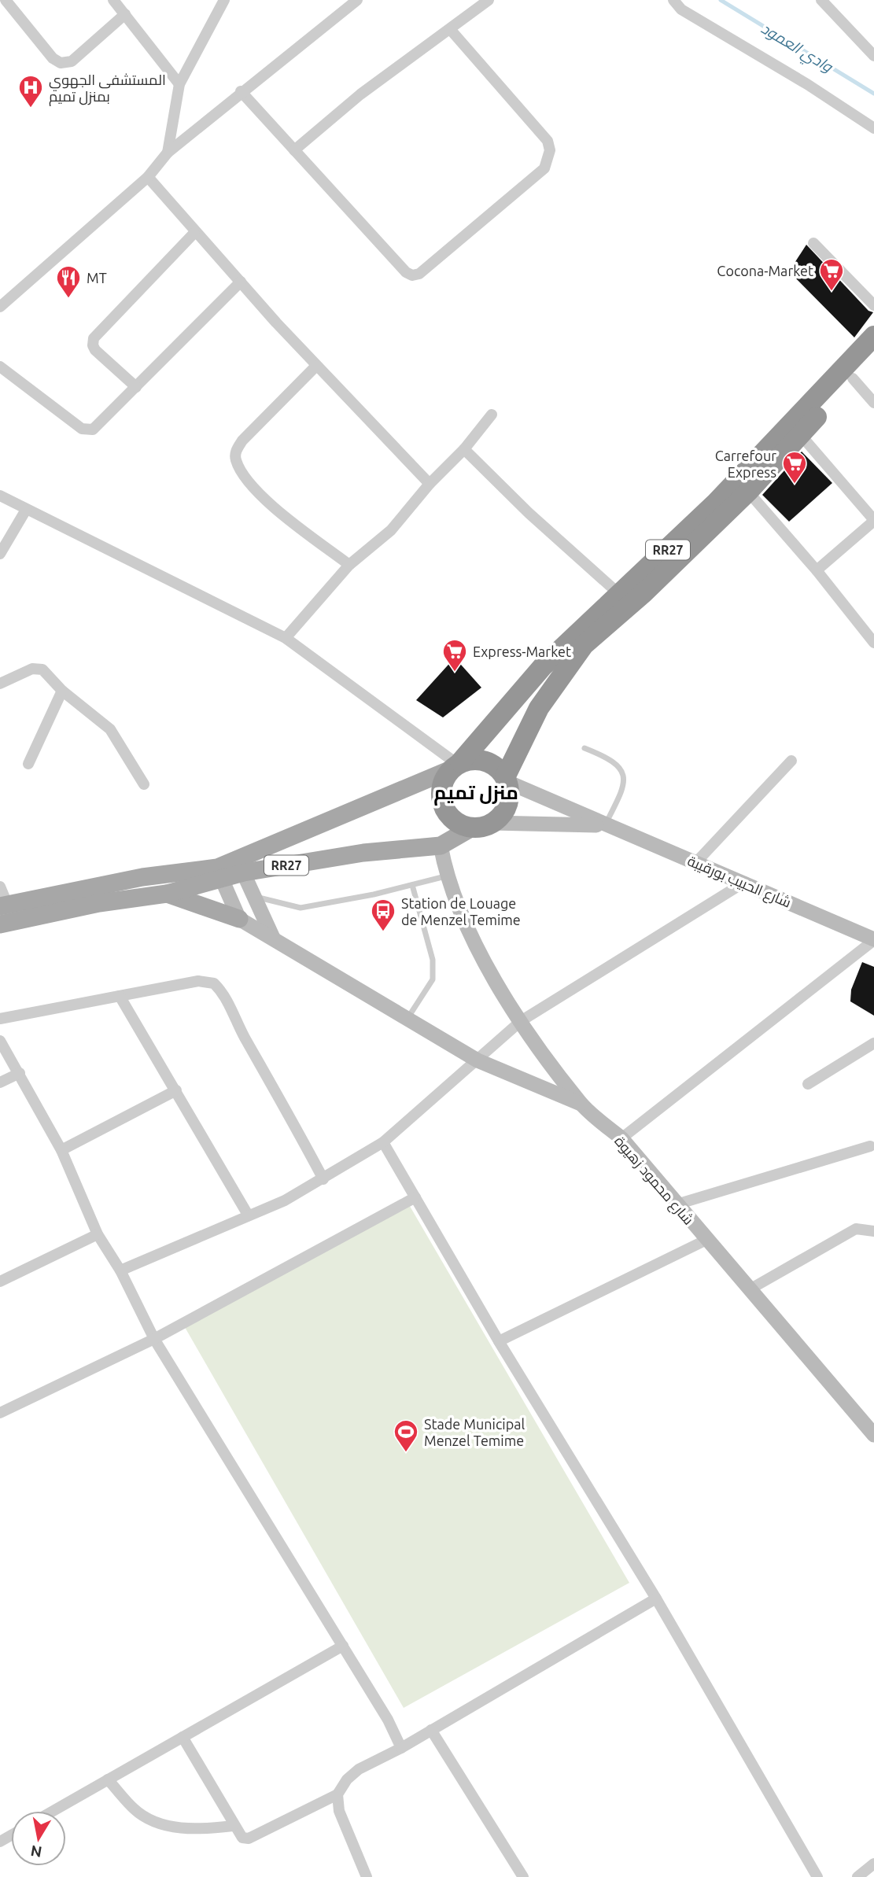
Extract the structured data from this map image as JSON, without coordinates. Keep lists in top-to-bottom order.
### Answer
{
  "streets": {
    "highway": ["RR27"],
    "main road": ["شارع الحبيب بورقيبة", "شارع محمود زهيوة"]
  },
  "crossings": [
    ["RR27", "شارع الحبيب بورقيبة"],
    ["RR27", "شارع محمود زهيوة"]
  ],
  "districts": ["منزل تميم"],
  "water": ["وادي العمود"],
  "places": {
    "hospital": ["المستشفى الجهوي بمنزل تميم"],
    "supermarket": ["Cocona-Market", "Carrefour Express", "Express-Market"],
    "restaurant": ["MT"],
    "bus stop": ["Station de Louage de Menzel Temime"],
    "sports": ["Stade Municipal Menzel Temime"]
  },
  "north": "bottom"
}
